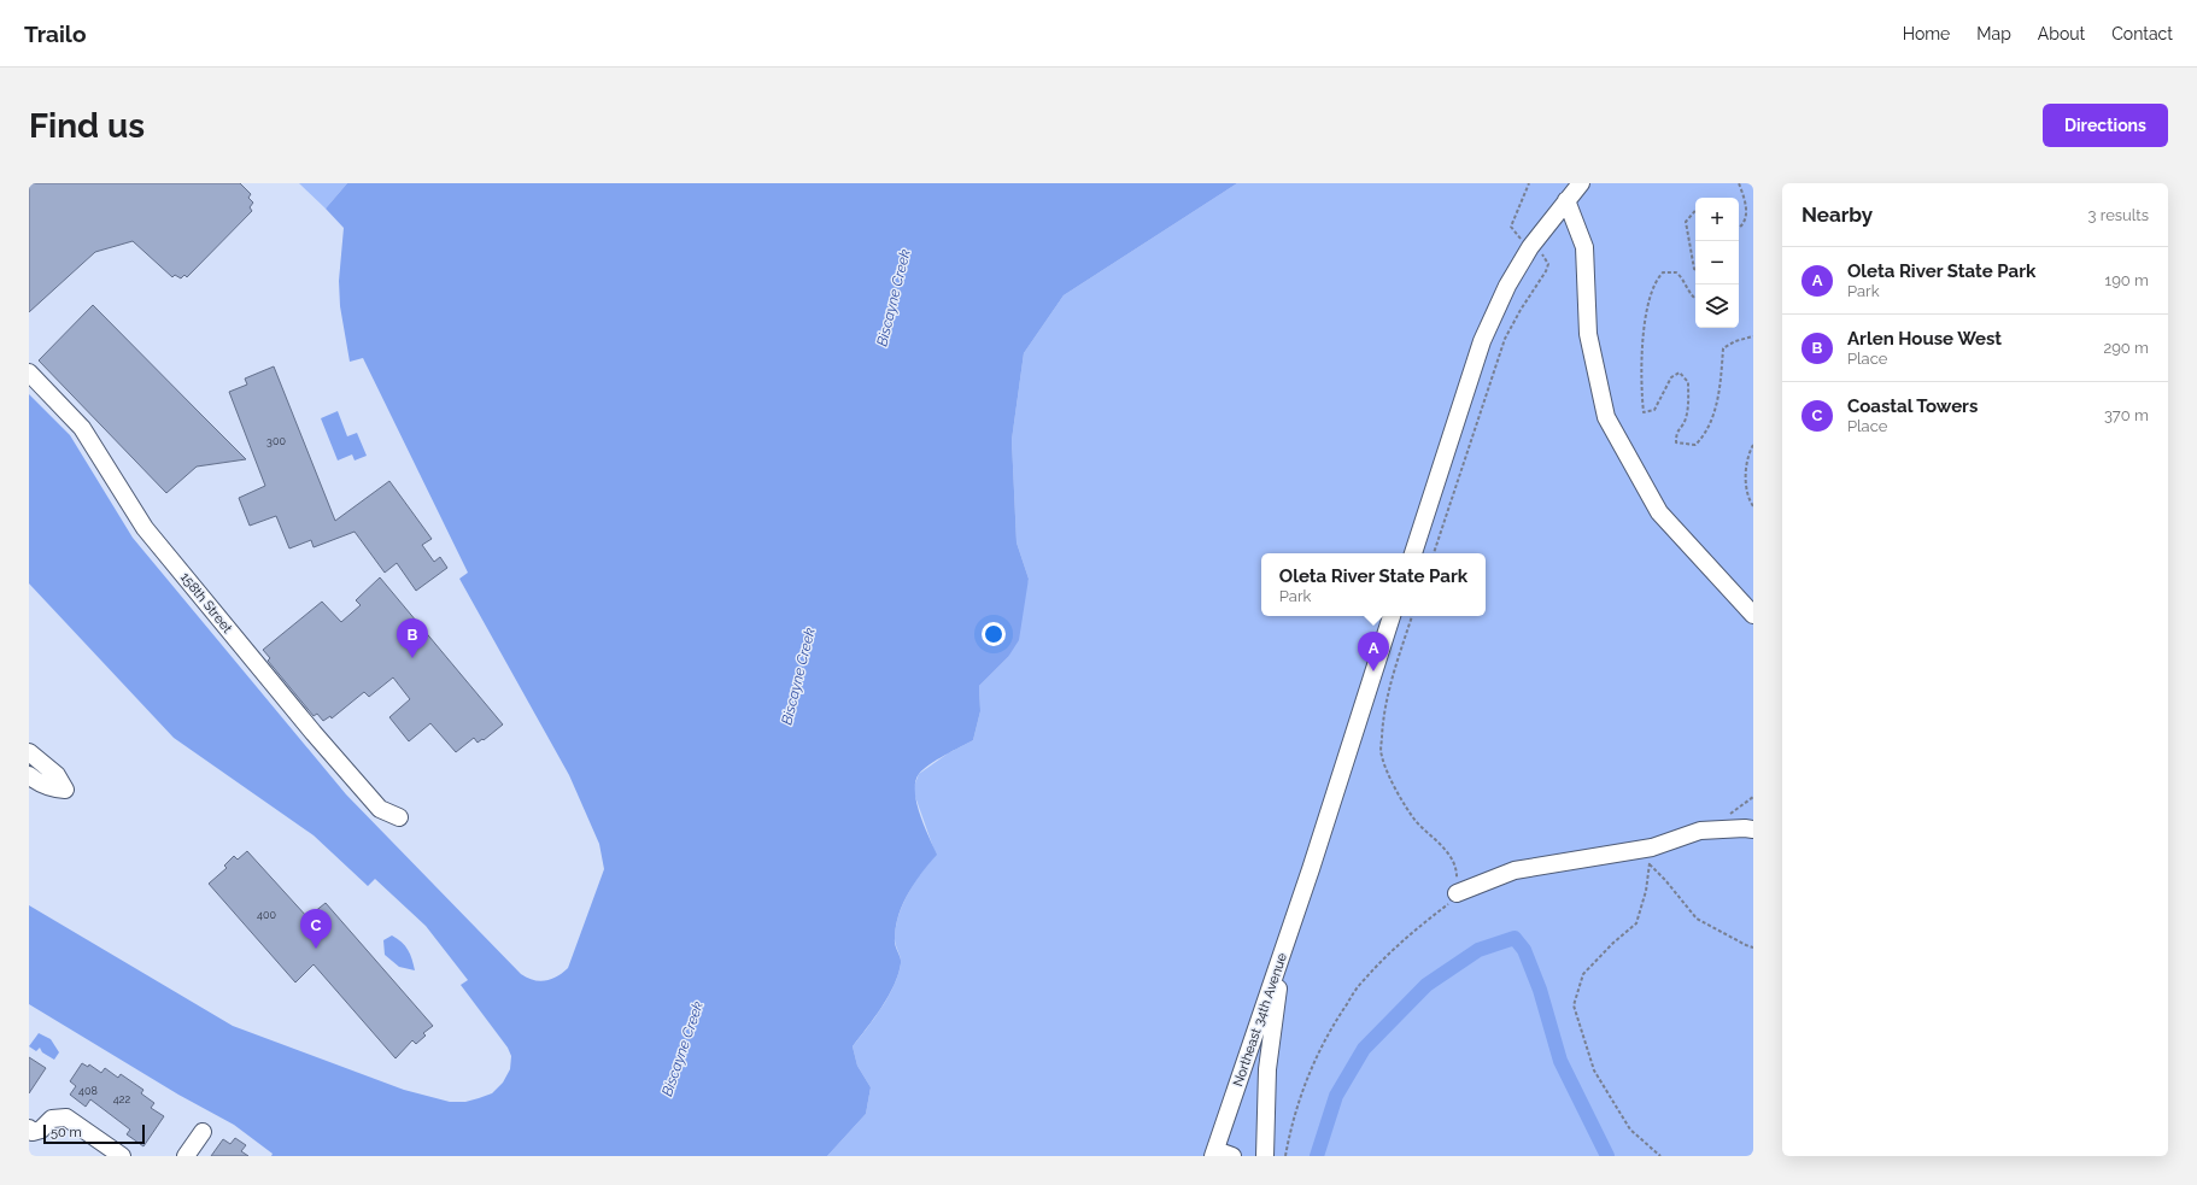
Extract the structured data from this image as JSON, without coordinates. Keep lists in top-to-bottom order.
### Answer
{
  "streets": {
    "street": ["158th Street", "Northeast 34th Avenue"]
  },
  "water": ["Biscayne Creek"],
  "house_numbers": [
    "300",
    "400",
    "408",
    "422"
  ],
  "scale_bar": "50 m",
  "page": {
    "header": "Trailo",
    "nav": [
      "Home",
      "Map",
      "About",
      "Contact"
    ],
    "buttons": "Directions",
    "title": "Find us",
    "heading": ["Nearby", "3 results"],
    "map_buttons": ["+", "−"],
    "list": [
      {
        "mark": "A",
        "name": "Oleta River State Park",
        "note": "Park",
        "value": "190 m"
      },
      {
        "mark": "B",
        "name": "Arlen House West",
        "note": "Place",
        "value": "290 m"
      },
      {
        "mark": "C",
        "name": "Coastal Towers",
        "note": "Place",
        "value": "370 m"
      }
    ],
    "popup": ["Oleta River State Park", "Park"],
    "pins": ["B", "A", "C"],
    "scale": "50 m"
  }
}
